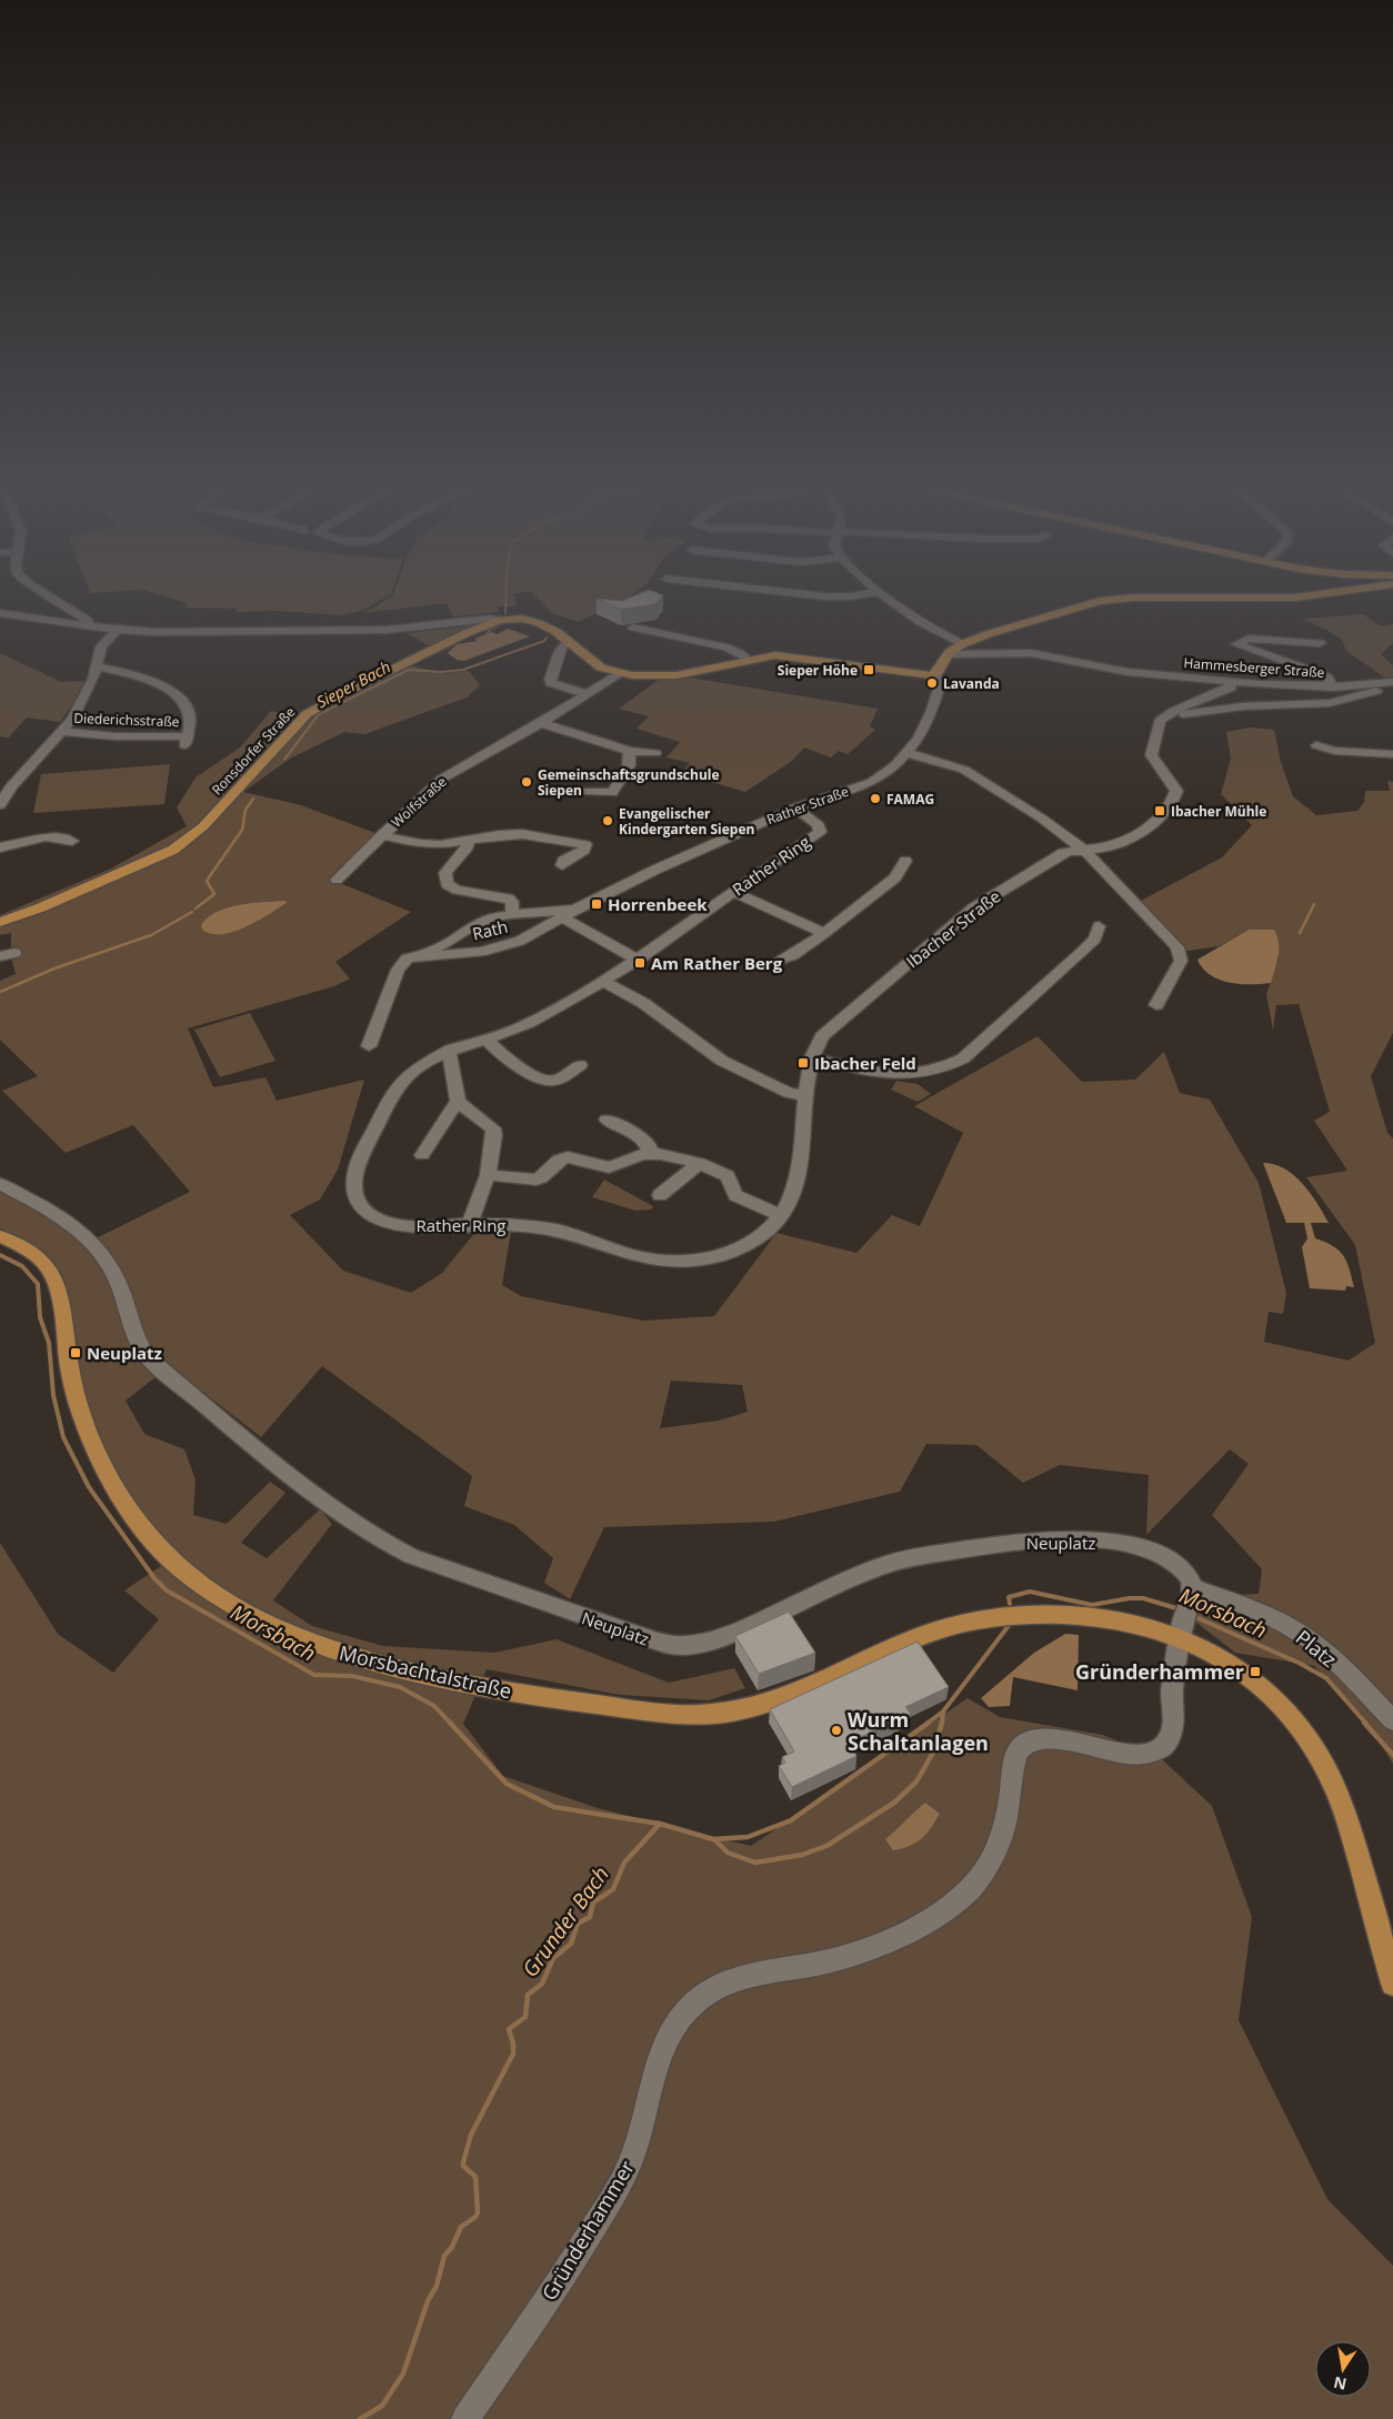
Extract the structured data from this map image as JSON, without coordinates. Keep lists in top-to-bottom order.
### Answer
{
  "streets": {
    "main road": ["Ronsdorfer Straße", "Morsbachtalstraße"],
    "street": [
      "Hammesberger Straße",
      "Diederichsstraße",
      "Wolfstraße",
      "Rather Straße",
      "Rather Ring",
      "Ibacher Straße",
      "Rath",
      "Neuplatz",
      "Platz",
      "Gründerhammer"
    ]
  },
  "crossings": [
    ["Ronsdorfer Straße", "Wolfstraße"],
    ["Ronsdorfer Straße", "Rather Straße"],
    ["Rather Straße", "Rather Ring"],
    ["Rather Straße", "Rath"],
    ["Rather Ring", "Ibacher Straße"],
    ["Neuplatz", "Platz"],
    ["Neuplatz", "Morsbachtalstraße"],
    ["Neuplatz", "Gründerhammer"],
    ["Platz", "Morsbachtalstraße"],
    ["Platz", "Gründerhammer"],
    ["Morsbachtalstraße", "Gründerhammer"]
  ],
  "water": ["Sieper Bach", "Morsbach", "Grunder Bach"],
  "places": {
    "transit": [
      "Sieper Höhe",
      "Ibacher Mühle",
      "Horrenbeek",
      "Am Rather Berg",
      "Ibacher Feld",
      "Neuplatz",
      "Gründerhammer"
    ],
    "other": [
      "Lavanda",
      "Gemeinschaftsgrundschule Siepen",
      "FAMAG",
      "Evangelischer Kindergarten Siepen",
      "Wurm Schaltanlagen"
    ]
  },
  "north": "bottom"
}
